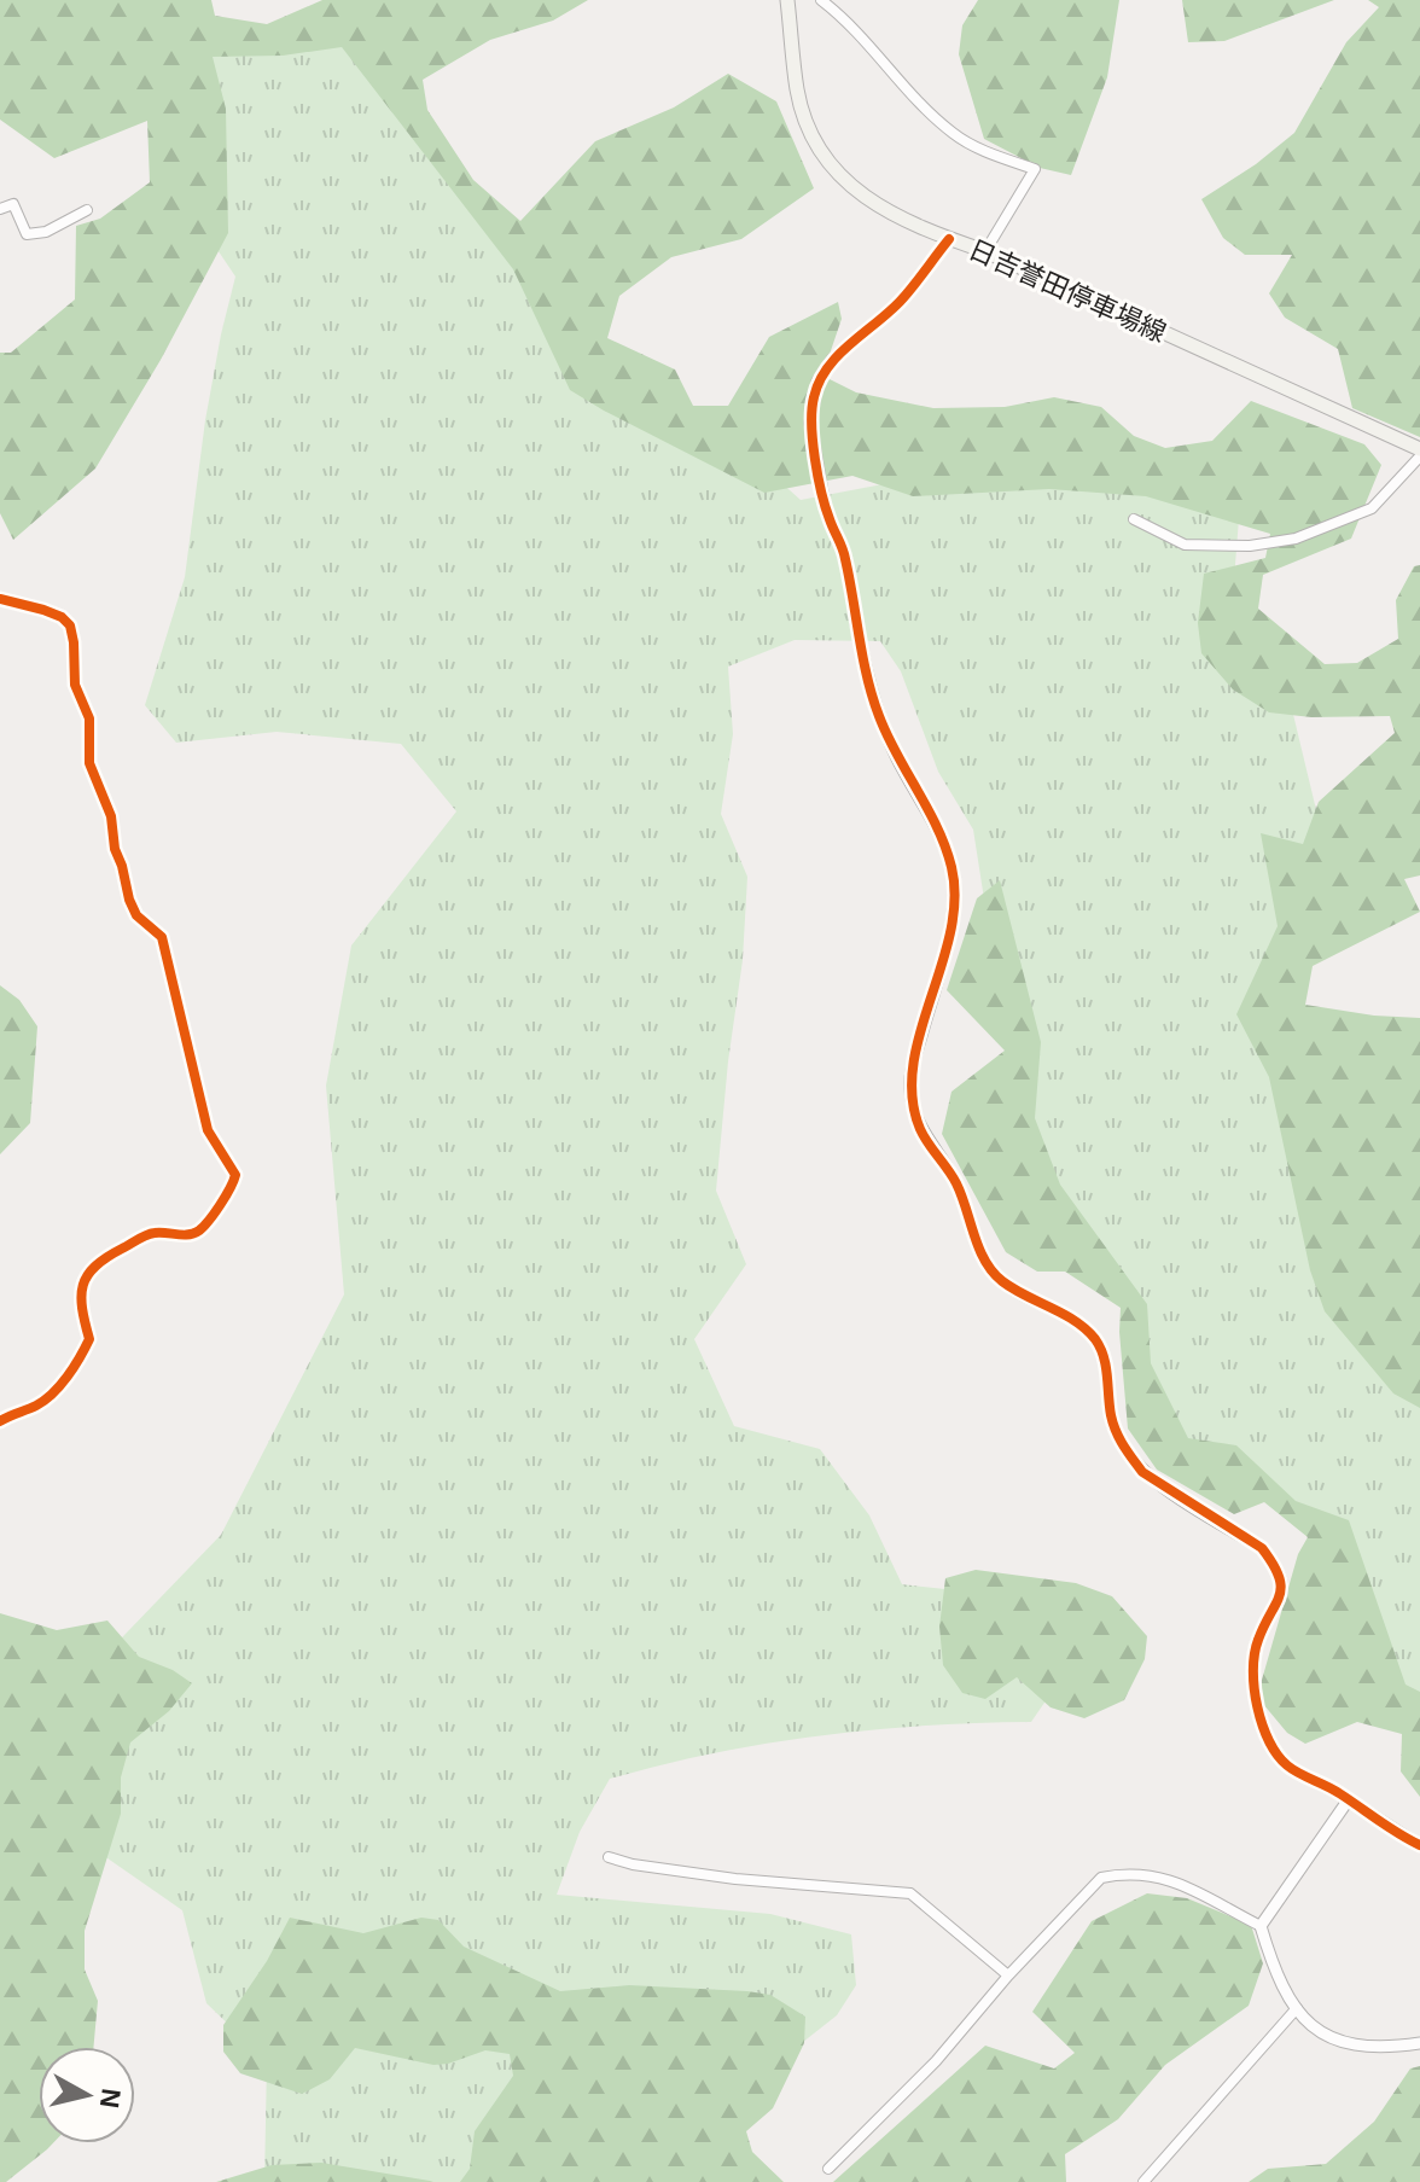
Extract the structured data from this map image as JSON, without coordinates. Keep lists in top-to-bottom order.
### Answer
{
  "streets": {
    "main road": ["日吉誉田停車場線"]
  },
  "north": "right"
}
